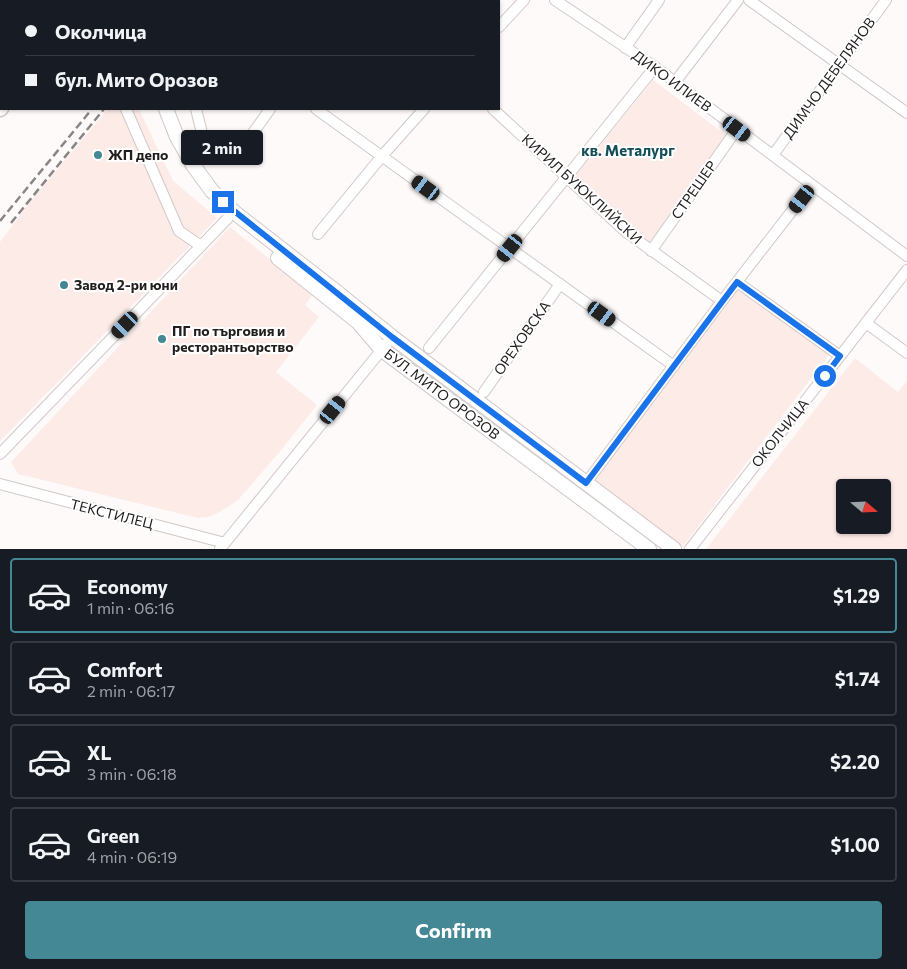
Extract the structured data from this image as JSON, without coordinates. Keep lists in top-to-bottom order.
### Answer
{
  "streets": {
    "main road": ["БУЛ. МИТО ОРОЗОВ"],
    "street": [
      "ДИМЧО ДЕБЕЛЯНОВ",
      "ДИКО ИЛИЕВ",
      "КИРИЛ БУЮКЛИЙСКИ",
      "СТРЕШЕР",
      "ОРЕХОВСКА",
      "ОКОЛЧИЦА",
      "ТЕКСТИЛЕЦ"
    ]
  },
  "crossings": [
    ["ДИМЧО ДЕБЕЛЯНОВ", "ДИКО ИЛИЕВ"],
    ["ДИКО ИЛИЕВ", "СТРЕШЕР"],
    ["КИРИЛ БУЮКЛИЙСКИ", "СТРЕШЕР"]
  ],
  "districts": ["кв. Металург"],
  "places": ["ЖП депо", "Завод 2-ри юни", "ПГ по търговия и ресторантьорство"],
  "north": "right",
  "page": {
    "banner": ["Околчица", "бул. Мито Орозов"],
    "bubble": "2 min",
    "list": [
      {
        "name": "Economy",
        "note": "1 min · 06:16",
        "value": "$1.29"
      },
      {
        "name": "Comfort",
        "note": "2 min · 06:17",
        "value": "$1.74"
      },
      {
        "name": "XL",
        "note": "3 min · 06:18",
        "value": "$2.20"
      },
      {
        "name": "Green",
        "note": "4 min · 06:19",
        "value": "$1.00"
      }
    ],
    "buttons": "Confirm"
  }
}
